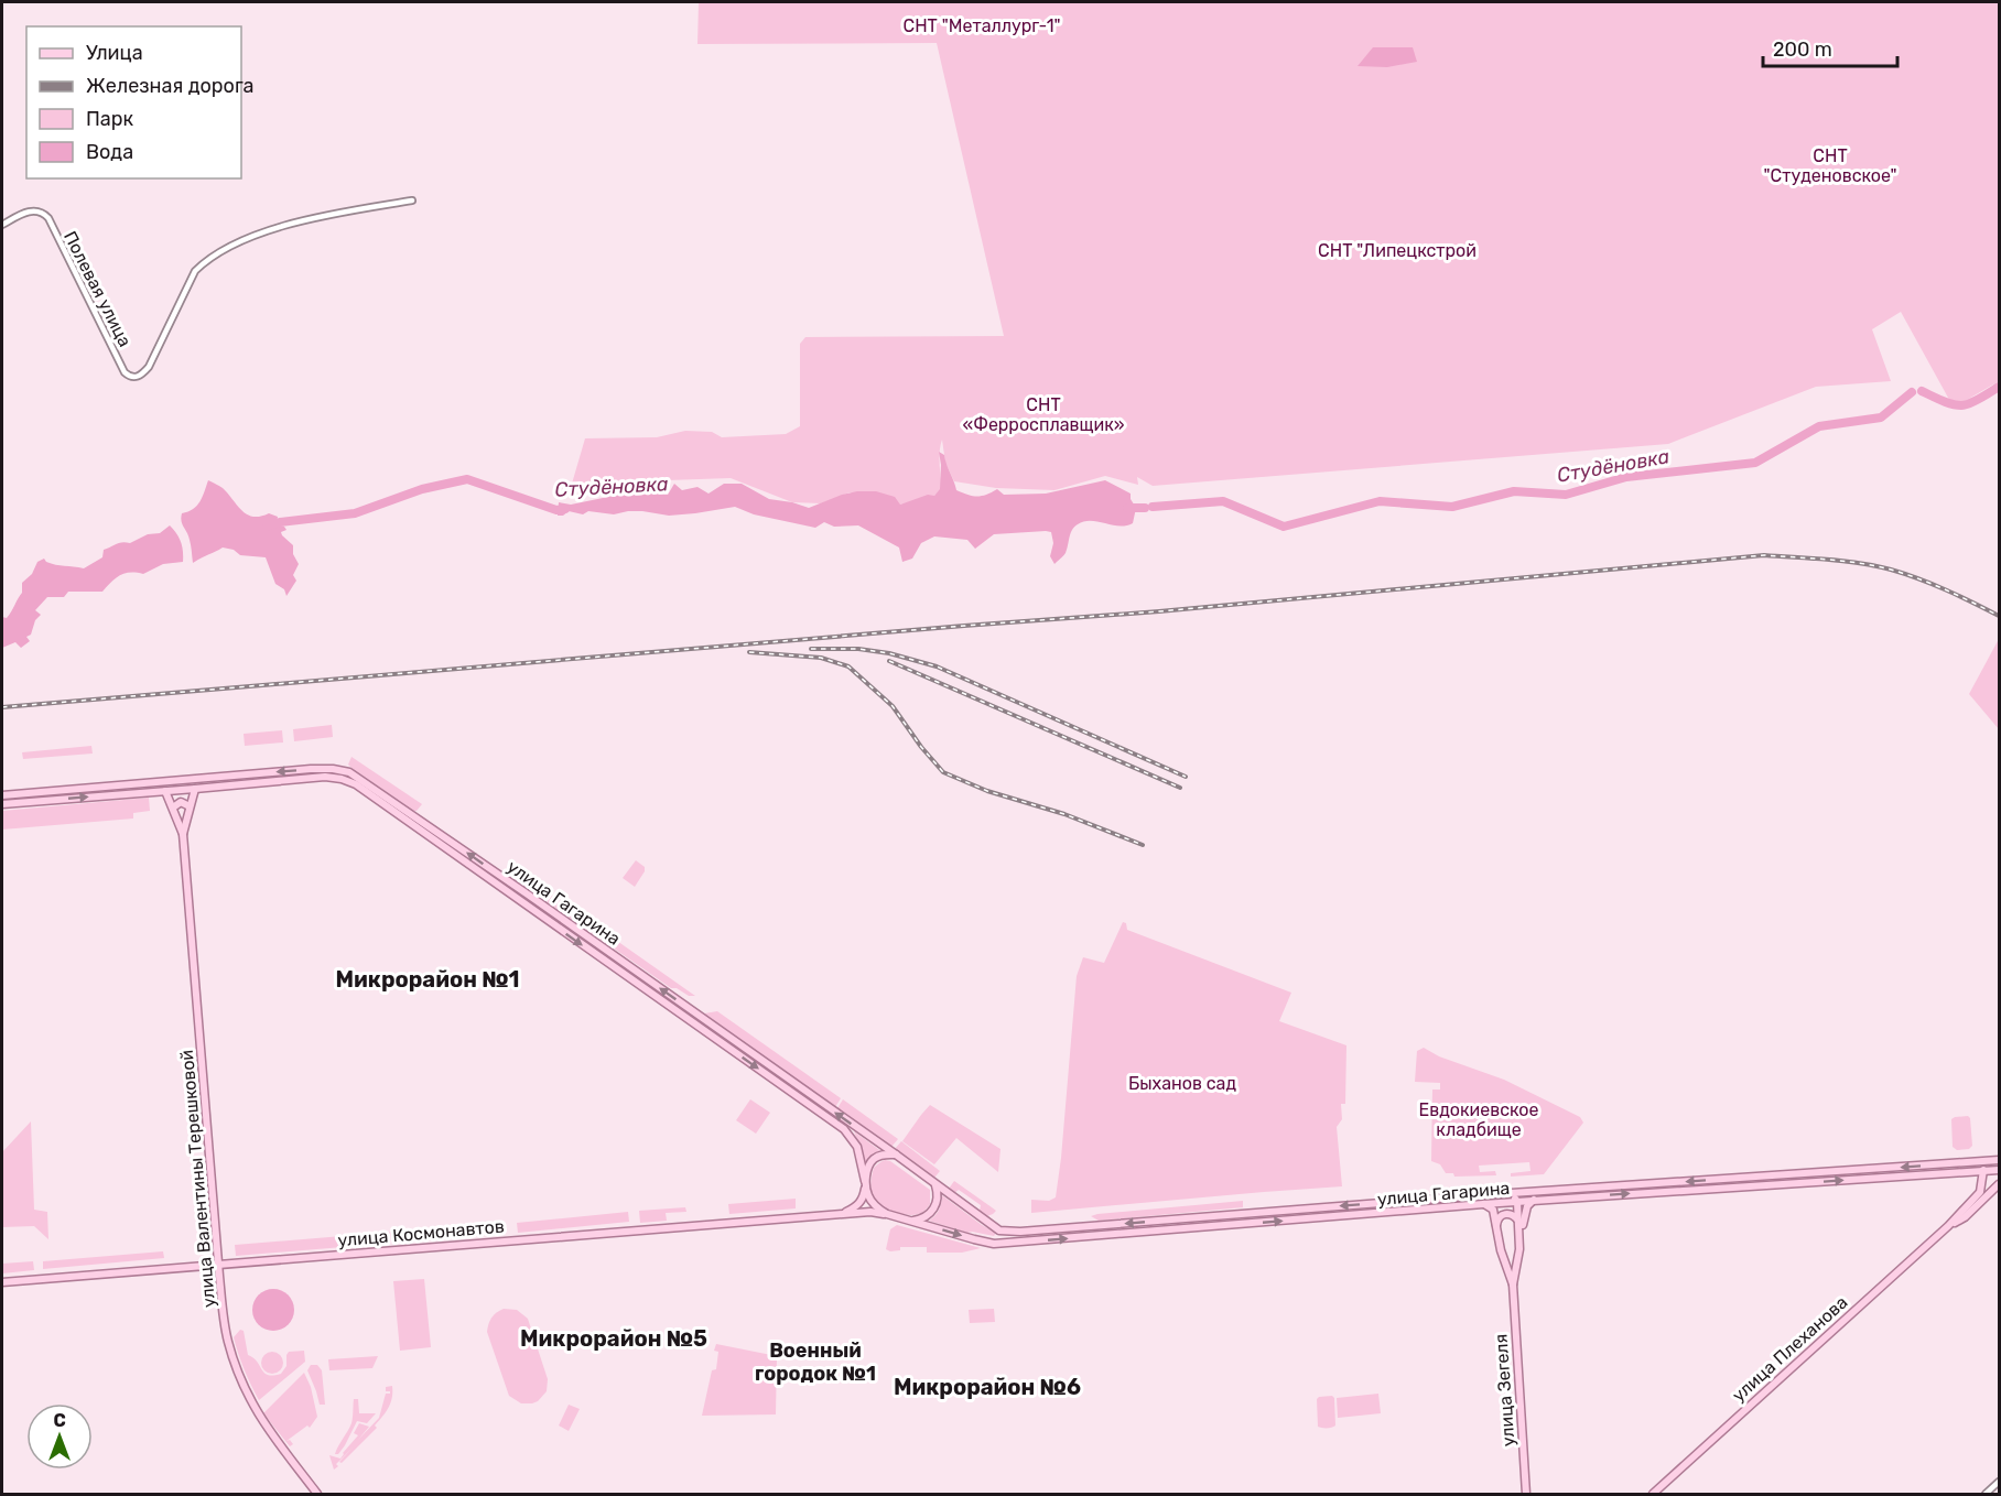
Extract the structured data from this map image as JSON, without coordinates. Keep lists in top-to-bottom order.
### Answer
{
  "streets": {
    "main road": [
      "улица Гагарина",
      "улица Валентины Терешковой",
      "улица Космонавтов",
      "улица Плеханова",
      "улица Зегеля"
    ],
    "street": ["Полевая улица"]
  },
  "crossings": [
    ["улица Гагарина", "улица Космонавтов"],
    ["улица Гагарина", "улица Плеханова"],
    ["улица Валентины Терешковой", "улица Космонавтов"]
  ],
  "districts": [
    "Микрорайон №1",
    "Микрорайон №5",
    "Военный городок №1",
    "Микрорайон №6"
  ],
  "water": ["Студёновка"],
  "parks": [
    "СНТ \"Металлург-1\"",
    "СНТ \"Студеновское\"",
    "СНТ \"Липецкстрой",
    "СНТ «Ферросплавщик»",
    "Быханов сад",
    "Евдокиевское кладбище"
  ],
  "legend": [
    "Улица",
    "Железная дорога",
    "Парк",
    "Вода"
  ],
  "scale_bar": "200 m",
  "north": "top"
}
